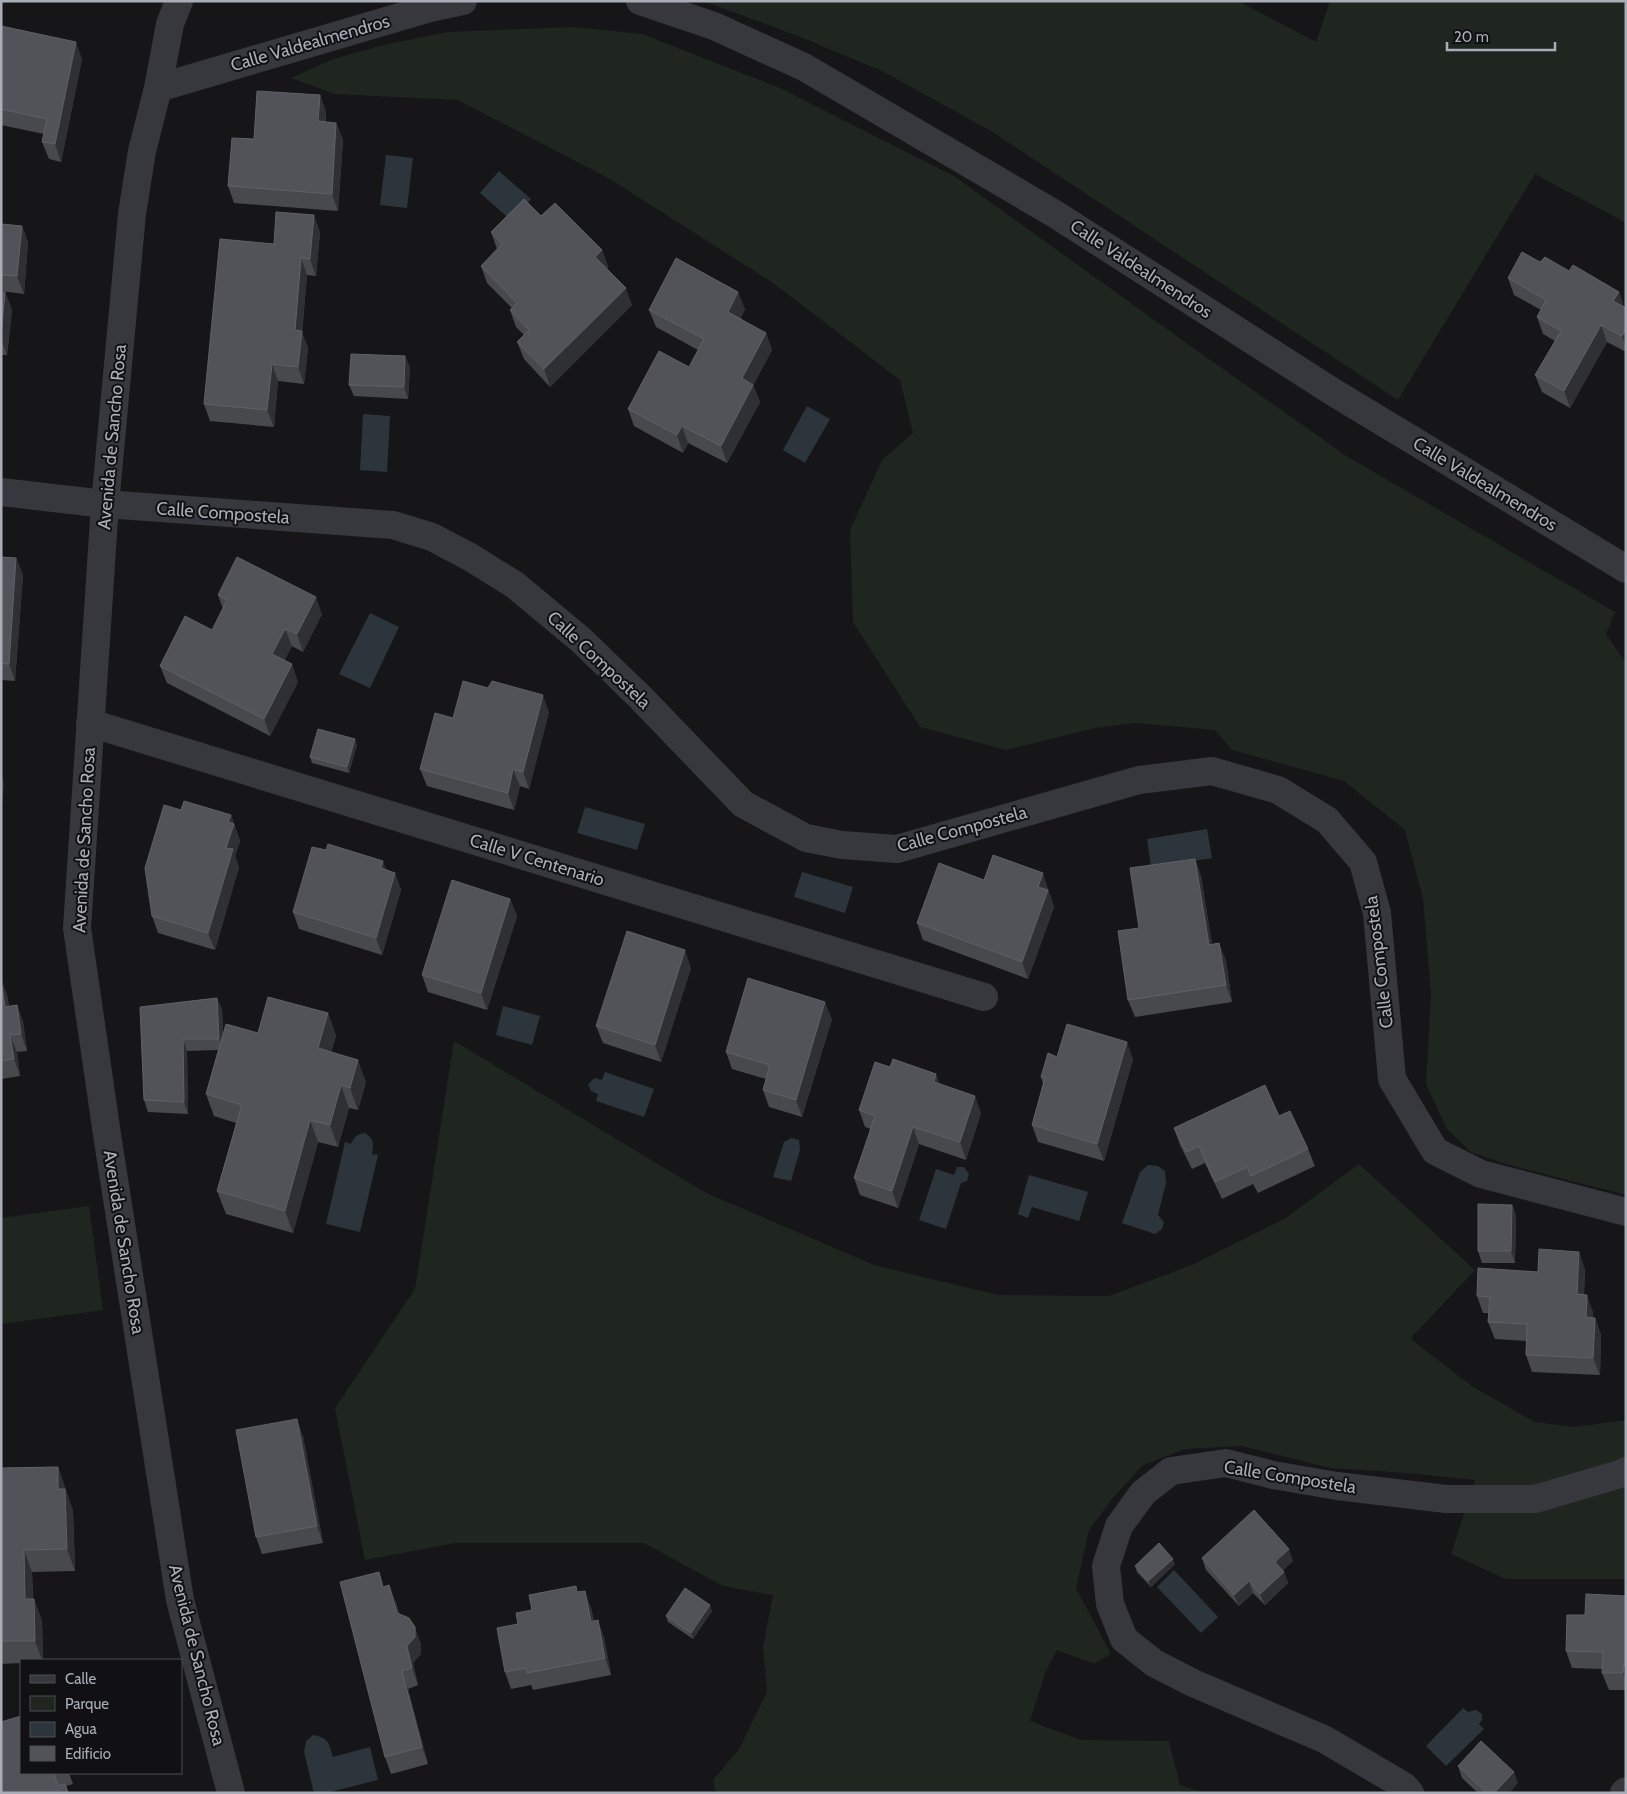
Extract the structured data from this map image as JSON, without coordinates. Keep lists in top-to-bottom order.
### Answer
{
  "streets": {
    "street": [
      "Calle Valdealmendros",
      "Avenida de Sancho Rosa",
      "Calle Compostela",
      "Calle V Centenario"
    ]
  },
  "crossings": [
    ["Calle Valdealmendros", "Avenida de Sancho Rosa"],
    ["Avenida de Sancho Rosa", "Calle Compostela"],
    ["Avenida de Sancho Rosa", "Calle V Centenario"]
  ],
  "legend": [
    "Calle",
    "Parque",
    "Agua",
    "Edificio"
  ],
  "scale_bar": "20 m"
}
